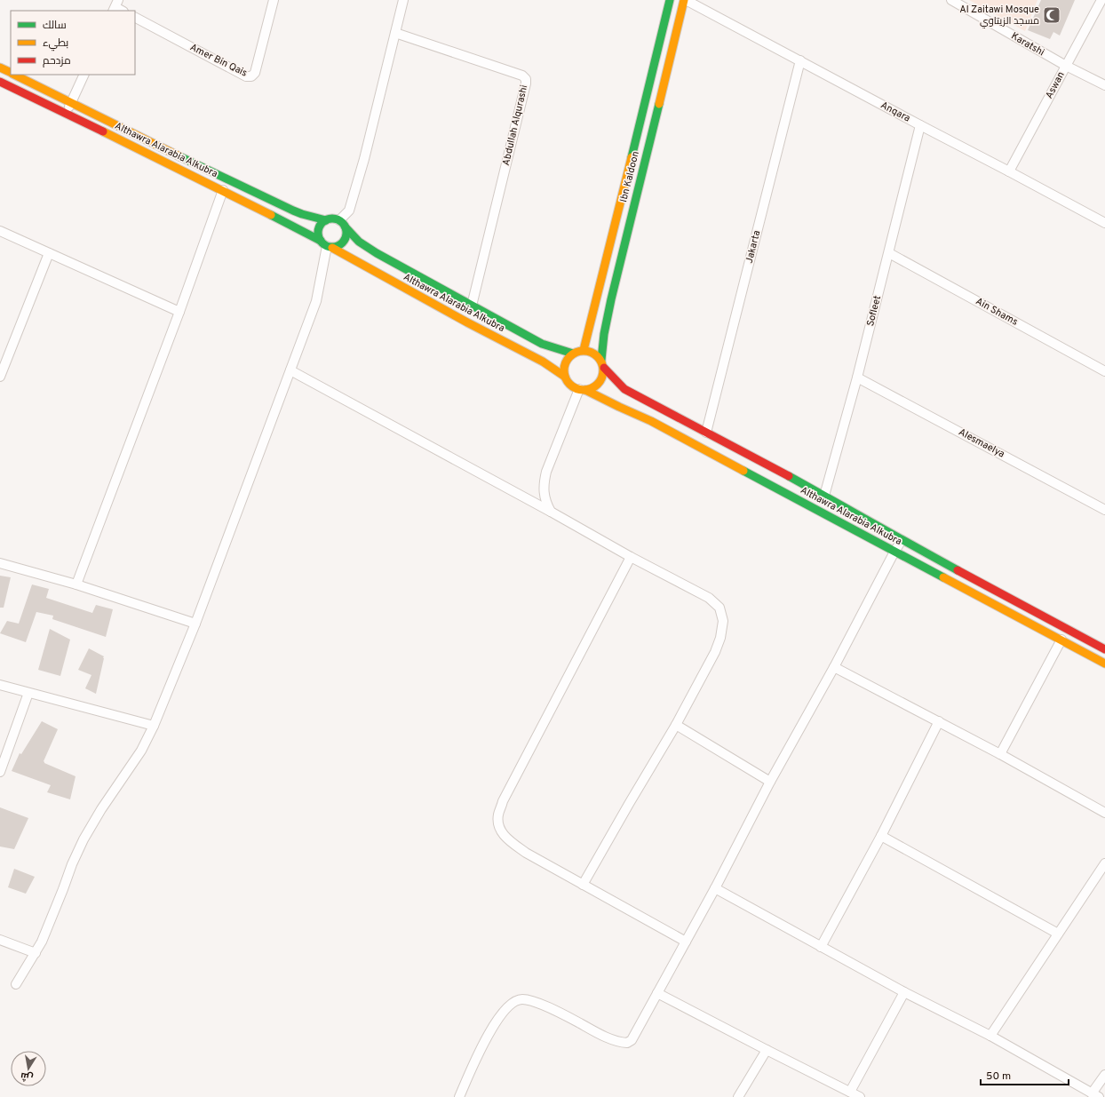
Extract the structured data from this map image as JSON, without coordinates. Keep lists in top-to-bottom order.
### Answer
{
  "streets": {
    "street": [
      "Karatshi",
      "Amer Bin Qais",
      "Aswan",
      "Anqara",
      "Abdullah Alqurashi",
      "Althawra Alarabia Alkubra",
      "Ibn Kaldoon",
      "Jakarta",
      "Sofleet",
      "Ain Shams",
      "Alesmaelya"
    ]
  },
  "crossings": [
    ["Karatshi", "Aswan"],
    ["Aswan", "Anqara"],
    ["Anqara", "Ibn Kaldoon"],
    ["Anqara", "Jakarta"],
    ["Anqara", "Sofleet"],
    ["Abdullah Alqurashi", "Althawra Alarabia Alkubra"],
    ["Althawra Alarabia Alkubra", "Ibn Kaldoon"],
    ["Althawra Alarabia Alkubra", "Jakarta"],
    ["Althawra Alarabia Alkubra", "Sofleet"],
    ["Sofleet", "Ain Shams"],
    ["Sofleet", "Alesmaelya"]
  ],
  "places": {
    "mosque": ["Al Zaitawi Mosque مسجد الزيتاوي"]
  },
  "legend": ["سالك", "بطيء", "مزدحم"],
  "scale_bar": "50 m",
  "north": "bottom"
}
